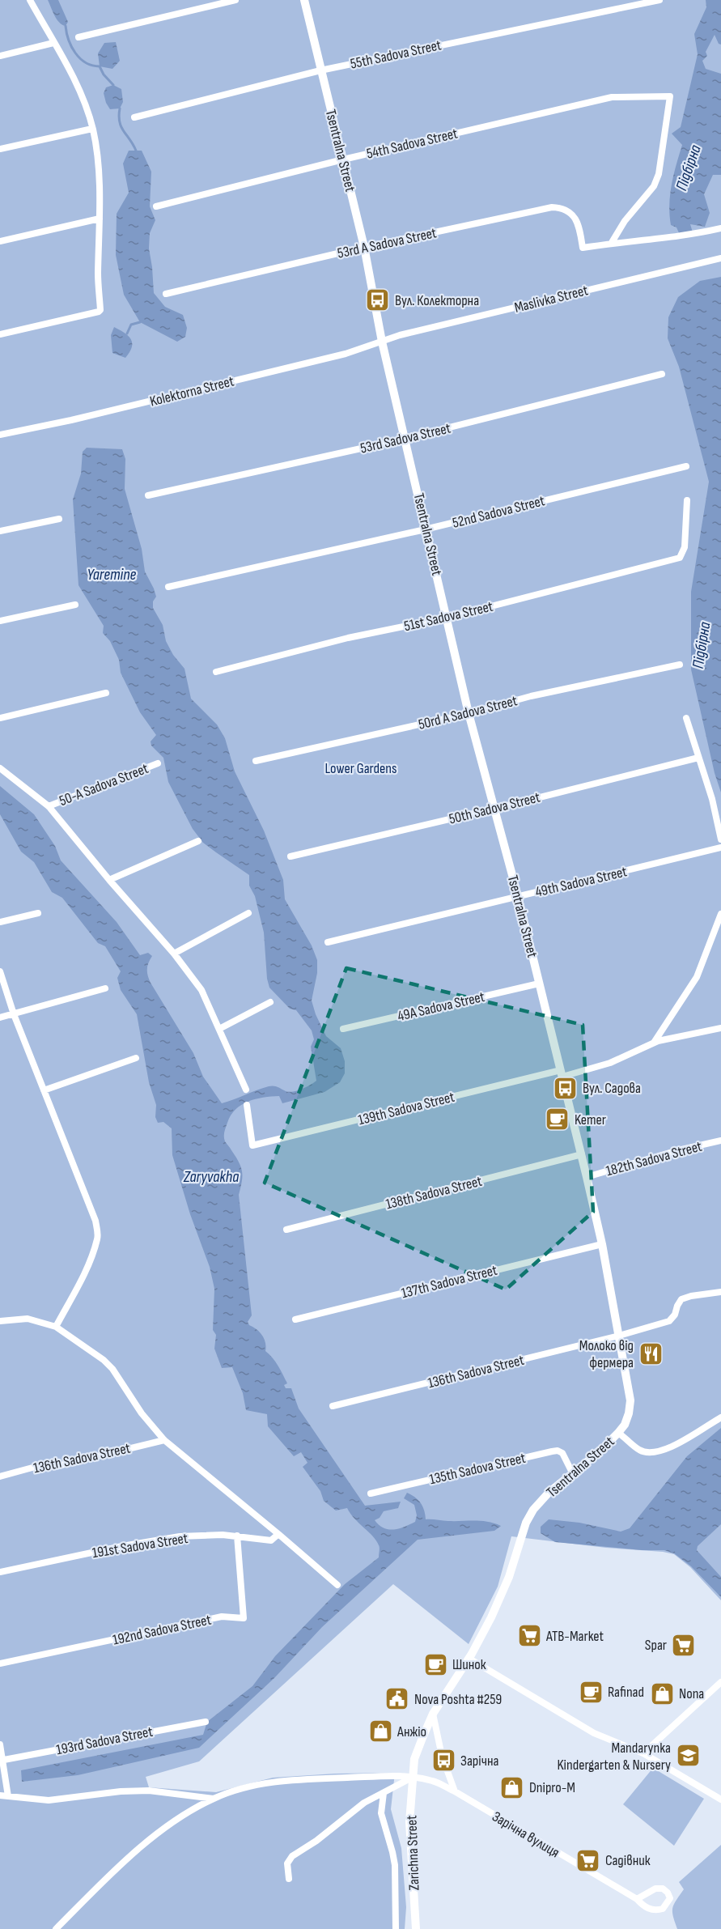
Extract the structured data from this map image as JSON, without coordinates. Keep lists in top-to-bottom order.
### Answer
{
  "streets": {
    "street": [
      "55th Sadova Street",
      "54th Sadova Street",
      "Tsentralna Street",
      "53rd A Sadova Street",
      "Maslivka Street",
      "Kolektorna Street",
      "53rd Sadova Street",
      "52nd Sadova Street",
      "51st Sadova Street",
      "50rd A Sadova Street",
      "50-A Sadova Street",
      "50th Sadova Street",
      "49th Sadova Street",
      "49A Sadova Street",
      "139th Sadova Street",
      "182th Sadova Street",
      "138th Sadova Street",
      "137th Sadova Street",
      "136th Sadova Street",
      "135th Sadova Street",
      "191st Sadova Street",
      "192nd Sadova Street",
      "193rd Sadova Street",
      "Зарічна вулиця",
      "Zarichna Street"
    ]
  },
  "crossings": [
    ["55th Sadova Street", "Tsentralna Street"],
    ["54th Sadova Street", "Tsentralna Street"],
    ["54th Sadova Street", "53rd A Sadova Street"],
    ["Tsentralna Street", "53rd A Sadova Street"],
    ["Tsentralna Street", "Maslivka Street"],
    ["Tsentralna Street", "Kolektorna Street"],
    ["Tsentralna Street", "53rd Sadova Street"],
    ["Tsentralna Street", "52nd Sadova Street"],
    ["Tsentralna Street", "51st Sadova Street"],
    ["Tsentralna Street", "50rd A Sadova Street"],
    ["Tsentralna Street", "50th Sadova Street"],
    ["Tsentralna Street", "49th Sadova Street"],
    ["Tsentralna Street", "49A Sadova Street"],
    ["Tsentralna Street", "139th Sadova Street"],
    ["Tsentralna Street", "182th Sadova Street"],
    ["Tsentralna Street", "138th Sadova Street"],
    ["Tsentralna Street", "137th Sadova Street"],
    ["Tsentralna Street", "136th Sadova Street"],
    ["Tsentralna Street", "135th Sadova Street"],
    ["Tsentralna Street", "Зарічна вулиця"],
    ["Tsentralna Street", "Zarichna Street"],
    ["Maslivka Street", "Kolektorna Street"],
    ["191st Sadova Street", "192nd Sadova Street"],
    ["Зарічна вулиця", "Zarichna Street"]
  ],
  "water": ["Підбірна", "Yaremine", "Zaryvakha"],
  "parks": ["Lower Gardens"],
  "places": {
    "bus stop": ["Вул. Колекторна", "Вул. Садова", "Зарічна"],
    "cafe": ["Kemer", "Шинок", "Rafinad"],
    "restaurant": ["Молоко від фермера"],
    "supermarket": ["ATB-Market", "Spar", "Садівник"],
    "shop": ["Nona", "Анжіо", "Dnipro-M"],
    "public building": ["Nova Poshta #259"],
    "school or university": ["Mandarynka Kindergarten & Nursery"]
  }
}
